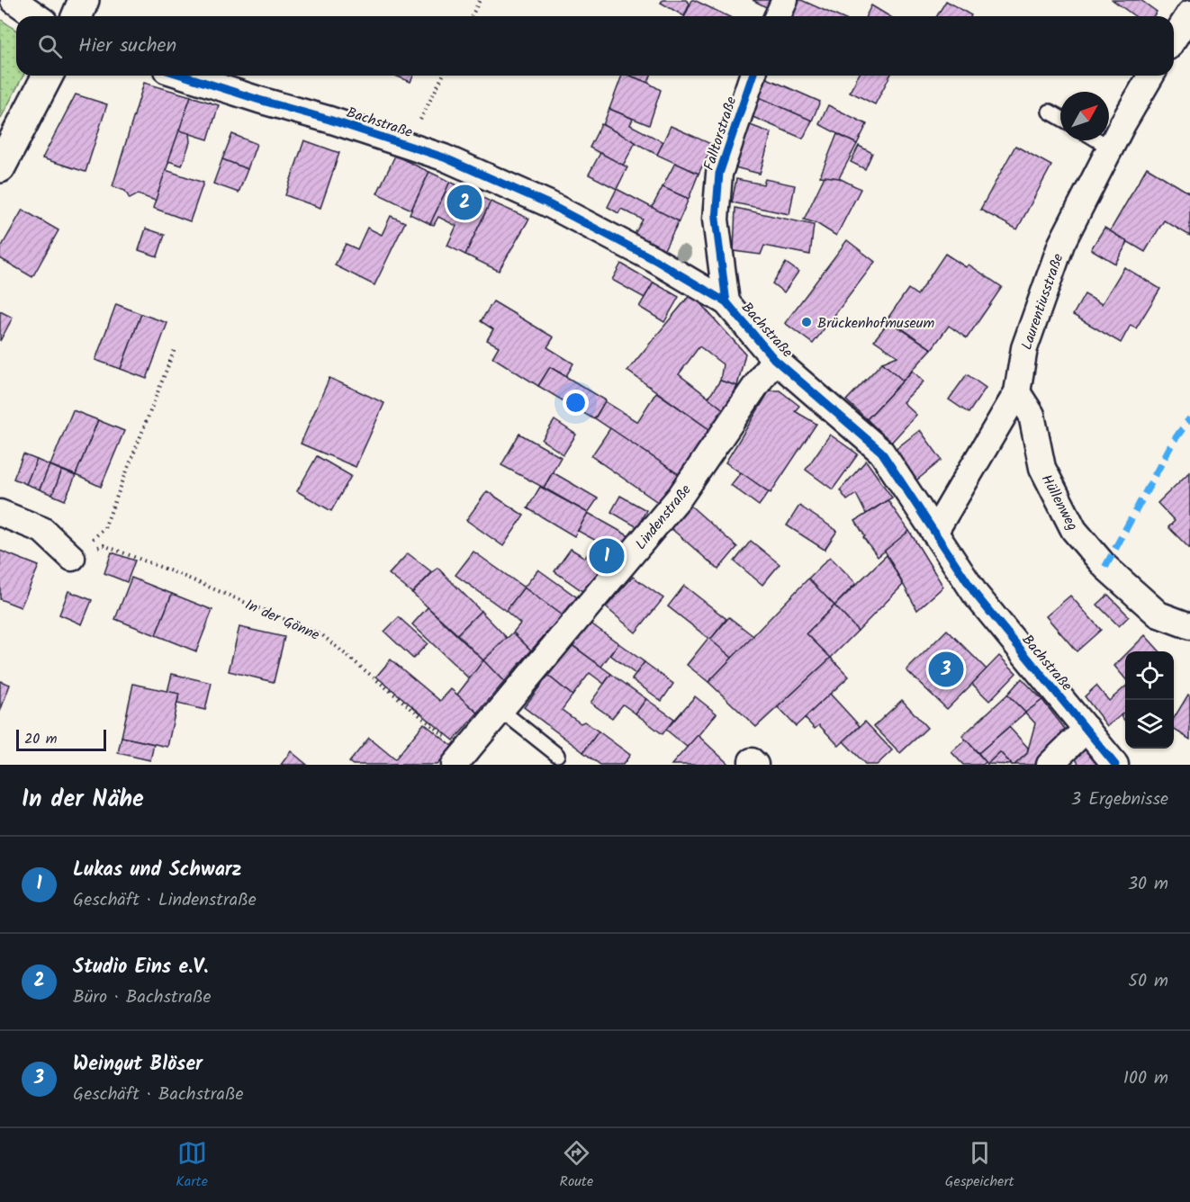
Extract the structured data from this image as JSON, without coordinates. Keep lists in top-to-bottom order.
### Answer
{
  "streets": {
    "street": [
      "Bachstraße",
      "Falltorstraße",
      "Laurentiusstraße",
      "Hüllenweg",
      "Lindenstraße"
    ],
    "path": ["In der Gönne"]
  },
  "crossings": [
    ["Bachstraße", "Falltorstraße"],
    ["Bachstraße", "Laurentiusstraße"],
    ["Bachstraße", "Lindenstraße"],
    ["Laurentiusstraße", "Hüllenweg"],
    ["Lindenstraße", "In der Gönne"]
  ],
  "places": ["Brückenhofmuseum"],
  "scale_bar": "20 m",
  "north": "top right",
  "page": {
    "search": "Hier suchen",
    "pins": ["2", "1", "3"],
    "scale": "20 m",
    "heading": ["In der Nähe", "3 Ergebnisse"],
    "list": [
      {
        "mark": "1",
        "name": "Lukas und Schwarz",
        "note": "Geschäft · Lindenstraße",
        "value": "30 m"
      },
      {
        "mark": "2",
        "name": "Studio Eins e.V.",
        "note": "Büro · Bachstraße",
        "value": "50 m"
      },
      {
        "mark": "3",
        "name": "Weingut Blöser",
        "note": "Geschäft · Bachstraße",
        "value": "100 m"
      }
    ],
    "nav": ["Karte", "Route", "Gespeichert"]
  }
}
